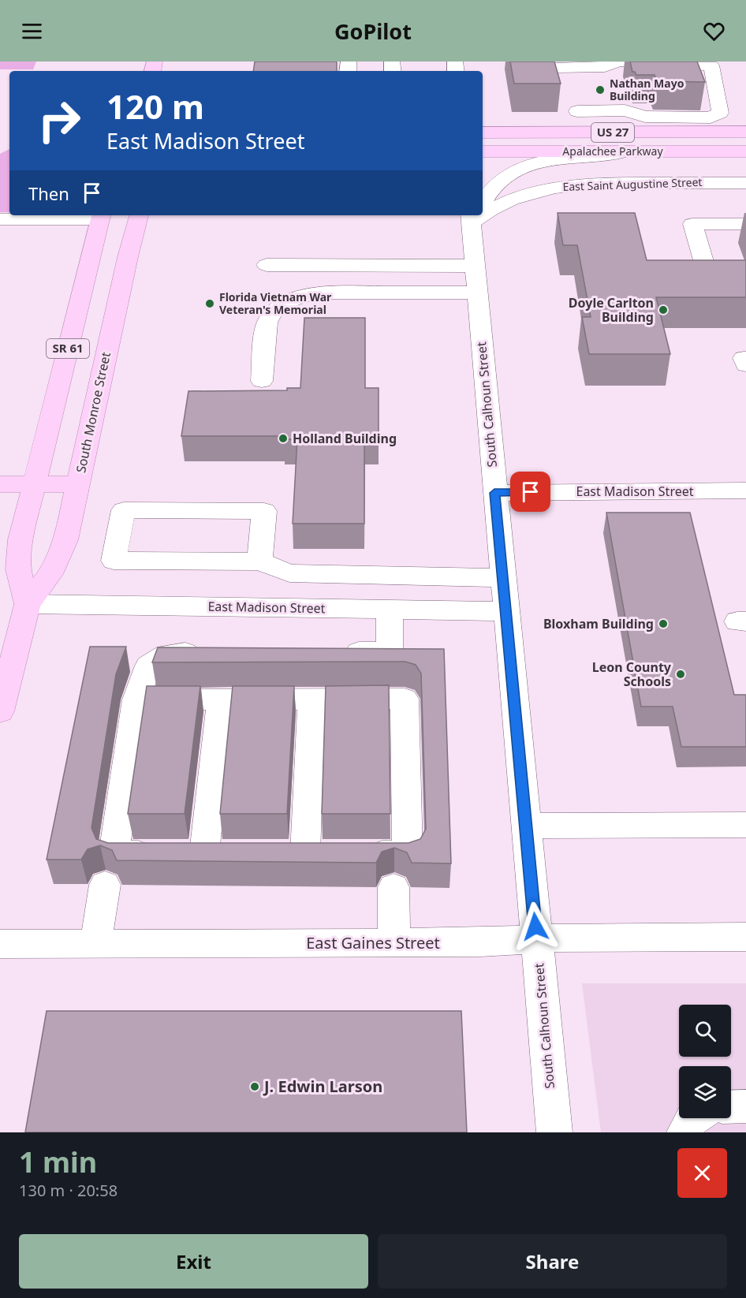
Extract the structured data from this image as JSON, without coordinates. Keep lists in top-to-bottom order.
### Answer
{
  "streets": {
    "main road": [
      "US 27",
      "Apalachee Parkway",
      "SR 61",
      "South Monroe Street"
    ],
    "street": [
      "East Saint Augustine Street",
      "South Calhoun Street",
      "East Madison Street",
      "East Gaines Street"
    ]
  },
  "crossings": [
    ["SR 61", "South Monroe Street"],
    ["SR 61", "East Madison Street"],
    ["South Calhoun Street", "East Madison Street"],
    ["South Calhoun Street", "East Gaines Street"],
    ["South Monroe Street", "East Madison Street"]
  ],
  "places": [
    "Nathan Mayo Building",
    "Florida Vietnam War Veteran's Memorial",
    "Doyle Carlton Building",
    "Holland Building",
    "Bloxham Building",
    "Leon County Schools",
    "J. Edwin Larson"
  ],
  "page": {
    "header": "GoPilot",
    "turn": ["120 m", "East Madison Street"],
    "then": "Then",
    "heading": ["1 min", "130 m · 20:58"],
    "buttons": ["Exit", "Share"]
  }
}
